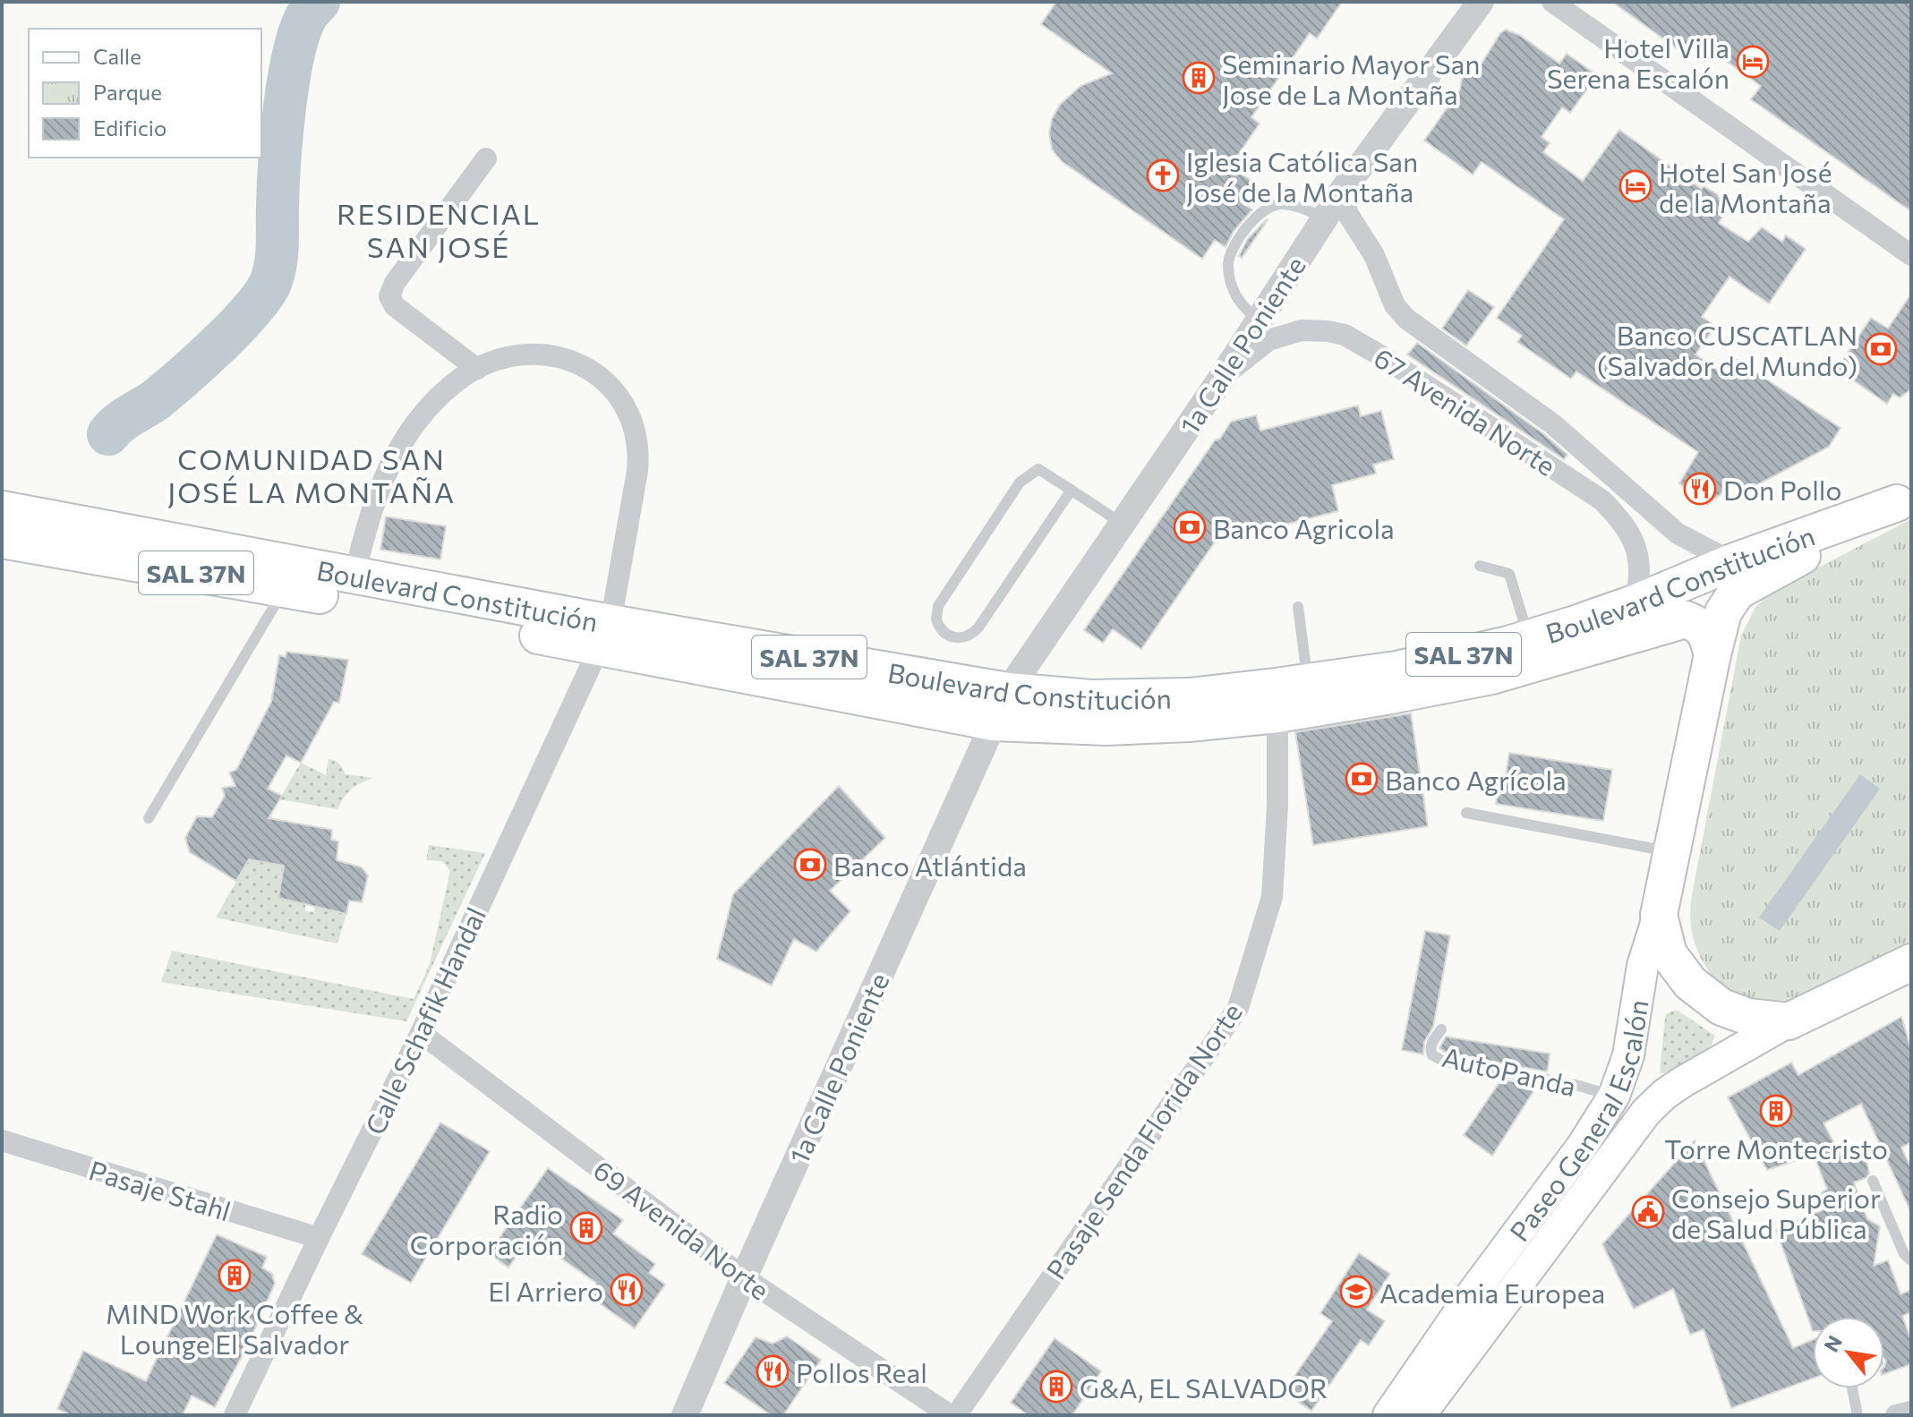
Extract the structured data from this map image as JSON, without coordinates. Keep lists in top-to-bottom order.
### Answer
{
  "streets": {
    "highway": ["SAL 37N", "Boulevard Constitución"],
    "main road": ["Paseo General Escalón"],
    "street": [
      "1a Calle Poniente",
      "67 Avenida Norte",
      "Calle Schafik Handal",
      "Pasaje Senda Florida Norte",
      "Pasaje Stahl",
      "69 Avenida Norte"
    ],
    "lane": ["AutoPanda"]
  },
  "crossings": [
    ["1a Calle Poniente", "67 Avenida Norte"],
    ["1a Calle Poniente", "Boulevard Constitución"],
    ["1a Calle Poniente", "69 Avenida Norte"],
    ["67 Avenida Norte", "Boulevard Constitución"],
    ["SAL 37N", "Boulevard Constitución"],
    ["SAL 37N", "Paseo General Escalón"],
    ["Boulevard Constitución", "Calle Schafik Handal"],
    ["Boulevard Constitución", "Pasaje Senda Florida Norte"],
    ["Calle Schafik Handal", "Pasaje Stahl"],
    ["Calle Schafik Handal", "69 Avenida Norte"],
    ["AutoPanda", "Paseo General Escalón"]
  ],
  "districts": ["RESIDENCIAL SAN JOSÉ", "COMUNIDAD SAN JOSÉ LA MONTAÑA"],
  "places": {
    "hotel": ["Hotel Villa Serena Escalón", "Hotel San José de la Montaña"],
    "building": [
      "Seminario Mayor San Jose de La Montaña",
      "Torre Montecristo",
      "Radio Corporación",
      "MIND Work Coffee & Lounge El Salvador",
      "G&A, EL SALVADOR"
    ],
    "church": ["Iglesia Católica San José de la Montaña"],
    "bank": [
      "Banco CUSCATLAN (Salvador del Mundo)",
      "Banco Agricola",
      "Banco Agrícola",
      "Banco Atlántida"
    ],
    "restaurant": ["Don Pollo", "El Arriero", "Pollos Real"],
    "public building": ["Consejo Superior de Salud Pública"],
    "school or university": ["Academia Europea"]
  },
  "legend": ["Calle", "Parque", "Edificio"],
  "north": "top left"
}
